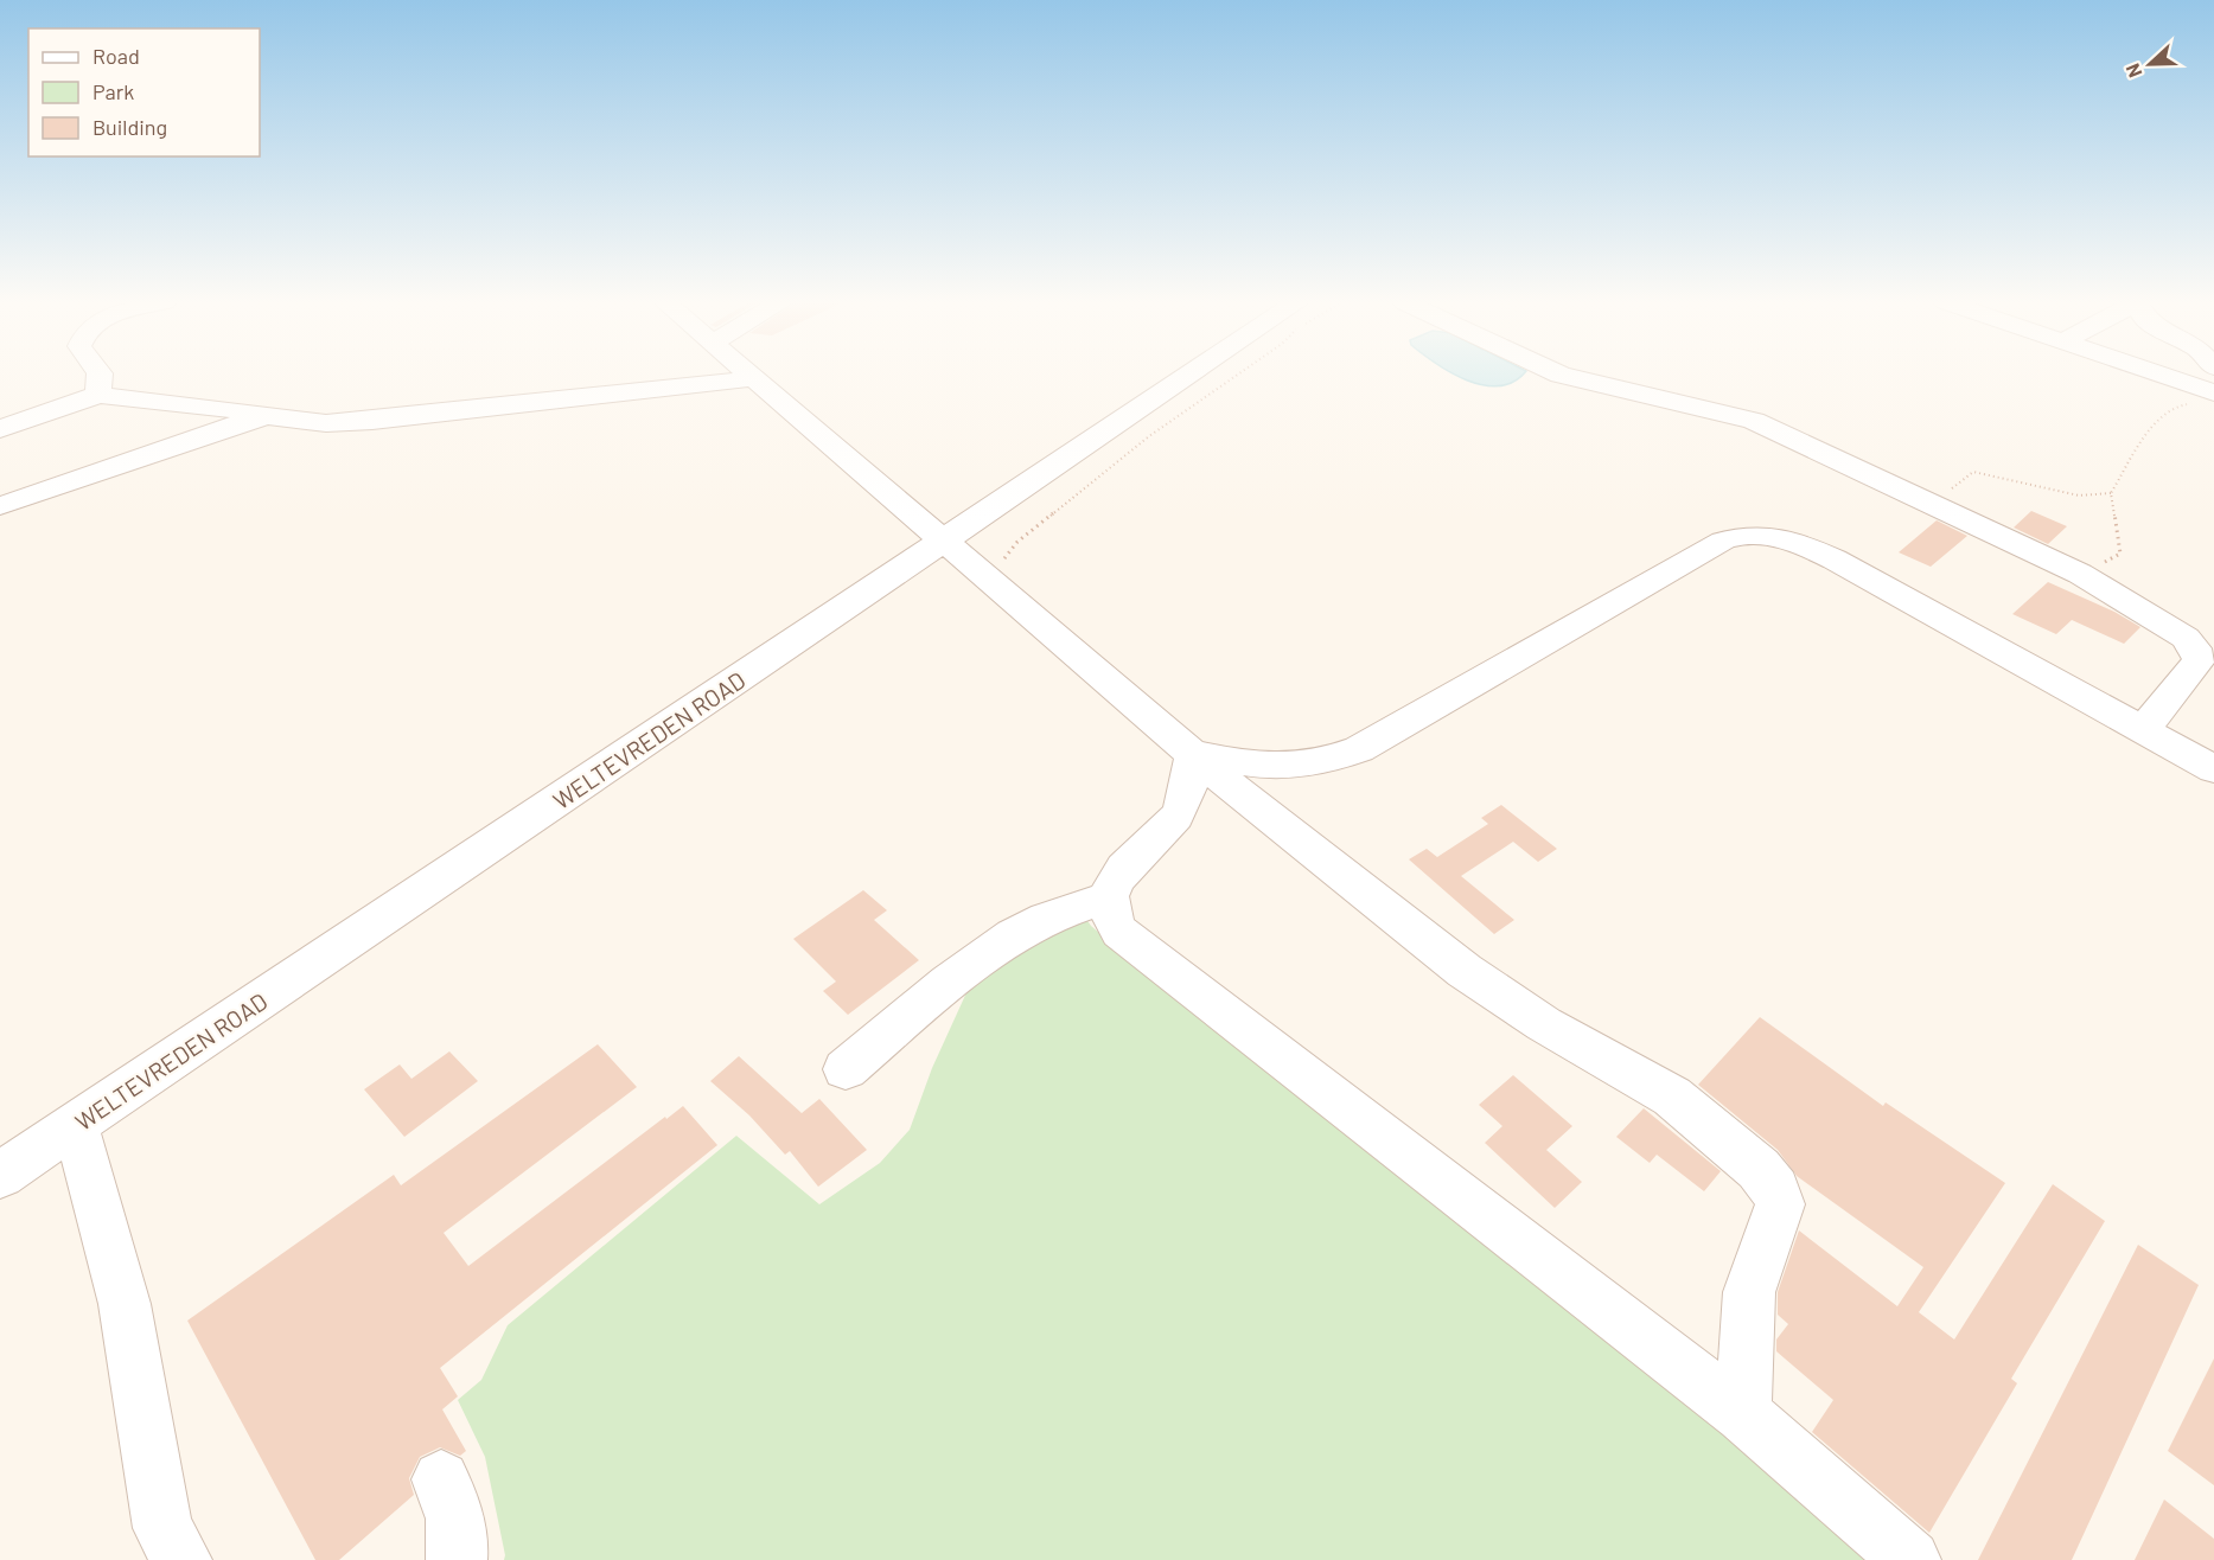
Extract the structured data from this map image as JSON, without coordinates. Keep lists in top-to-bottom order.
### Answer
{
  "streets": {
    "street": ["WELTEVREDEN ROAD"]
  },
  "legend": ["Road", "Park", "Building"],
  "north": "left"
}
